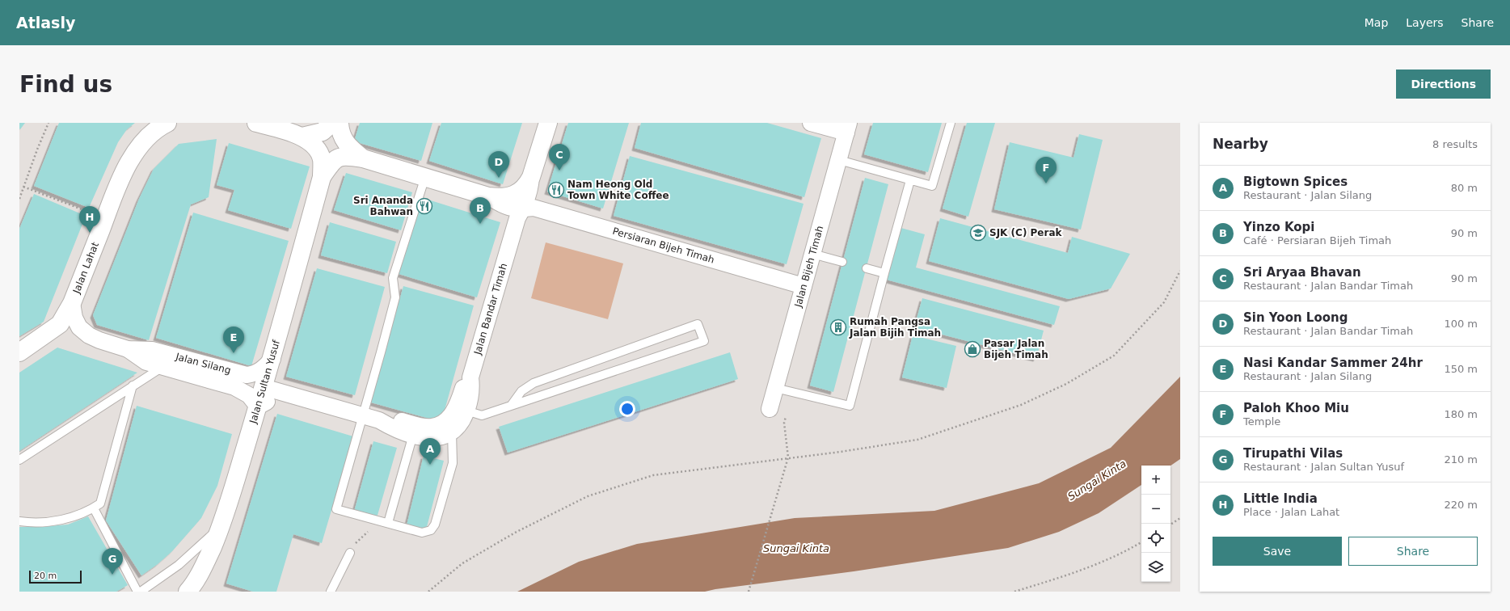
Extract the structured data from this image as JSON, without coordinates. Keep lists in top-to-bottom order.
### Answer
{
  "streets": {
    "main road": ["Jalan Lahat", "Jalan Sultan Yusuf"],
    "street": [
      "Persiaran Bijeh Timah",
      "Jalan Bijeh Timah",
      "Jalan Bandar Timah",
      "Jalan Silang"
    ]
  },
  "crossings": [
    ["Persiaran Bijeh Timah", "Jalan Bijeh Timah"],
    ["Persiaran Bijeh Timah", "Jalan Bandar Timah"],
    ["Jalan Lahat", "Jalan Silang"],
    ["Jalan Silang", "Jalan Sultan Yusuf"]
  ],
  "water": ["Sungai Kinta"],
  "places": {
    "restaurant": ["Nam Heong Old Town White Coffee", "Sri Ananda Bahwan"],
    "school or university": ["SJK (C) Perak"],
    "building": ["Rumah Pangsa Jalan Bijih Timah"],
    "shop": ["Pasar Jalan Bijeh Timah"]
  },
  "scale_bar": "20 m",
  "page": {
    "header": "Atlasly",
    "nav": ["Map", "Layers", "Share"],
    "buttons": [
      "Directions",
      ["Save", "Share"]
    ],
    "title": "Find us",
    "heading": ["Nearby", "8 results"],
    "pins": [
      "C",
      "D",
      "F",
      "B",
      "H",
      "E",
      "A",
      "G"
    ],
    "list": [
      {
        "mark": "A",
        "name": "Bigtown Spices",
        "note": "Restaurant · Jalan Silang",
        "value": "80 m"
      },
      {
        "mark": "B",
        "name": "Yinzo Kopi",
        "note": "Café · Persiaran Bijeh Timah",
        "value": "90 m"
      },
      {
        "mark": "C",
        "name": "Sri Aryaa Bhavan",
        "note": "Restaurant · Jalan Bandar Timah",
        "value": "90 m"
      },
      {
        "mark": "D",
        "name": "Sin Yoon Loong",
        "note": "Restaurant · Jalan Bandar Timah",
        "value": "100 m"
      },
      {
        "mark": "E",
        "name": "Nasi Kandar Sammer 24hr",
        "note": "Restaurant · Jalan Silang",
        "value": "150 m"
      },
      {
        "mark": "F",
        "name": "Paloh Khoo Miu",
        "note": "Temple",
        "value": "180 m"
      },
      {
        "mark": "G",
        "name": "Tirupathi Vilas",
        "note": "Restaurant · Jalan Sultan Yusuf",
        "value": "210 m"
      },
      {
        "mark": "H",
        "name": "Little India",
        "note": "Place · Jalan Lahat",
        "value": "220 m"
      }
    ],
    "map_buttons": ["+", "−"],
    "scale": "20 m"
  }
}
